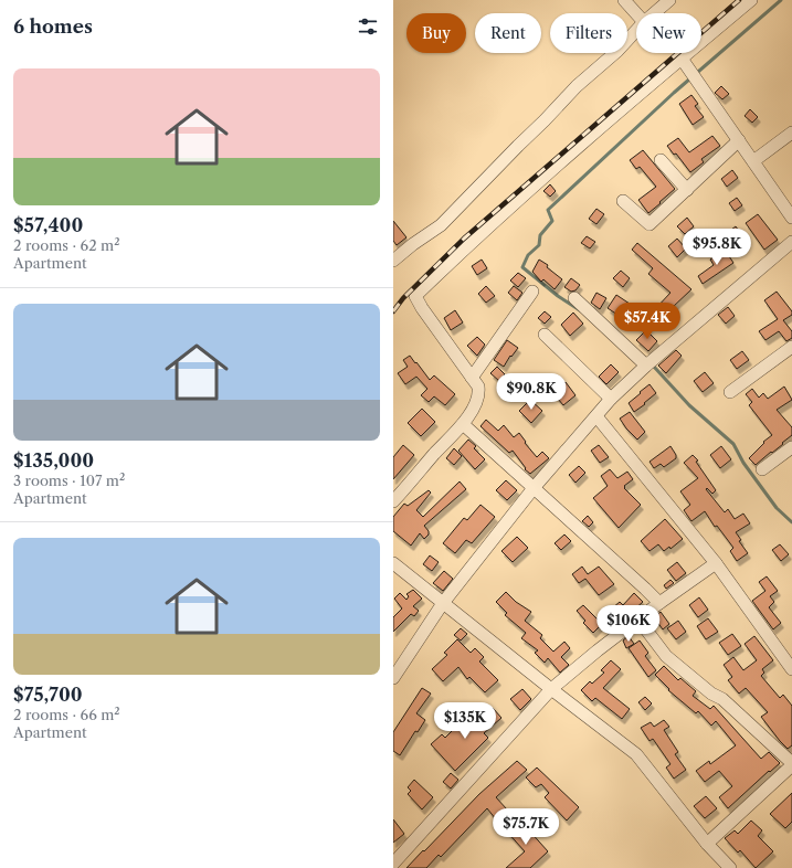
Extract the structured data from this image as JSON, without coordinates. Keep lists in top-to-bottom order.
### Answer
{
  "page": {
    "heading": "6 homes",
    "chip": [
      "Buy",
      "Rent",
      "Filters",
      "New"
    ],
    "list": [
      {
        "name": "$57,400",
        "note": "2 rooms · 62 m² · Apartment"
      },
      {
        "name": "$135,000",
        "note": "3 rooms · 107 m² · Apartment"
      },
      {
        "name": "$75,700",
        "note": "2 rooms · 66 m² · Apartment"
      }
    ],
    "price": [
      "$95.8K",
      "$57.4K",
      "$90.8K",
      "$106K",
      "$135K",
      "$75.7K"
    ]
  }
}
